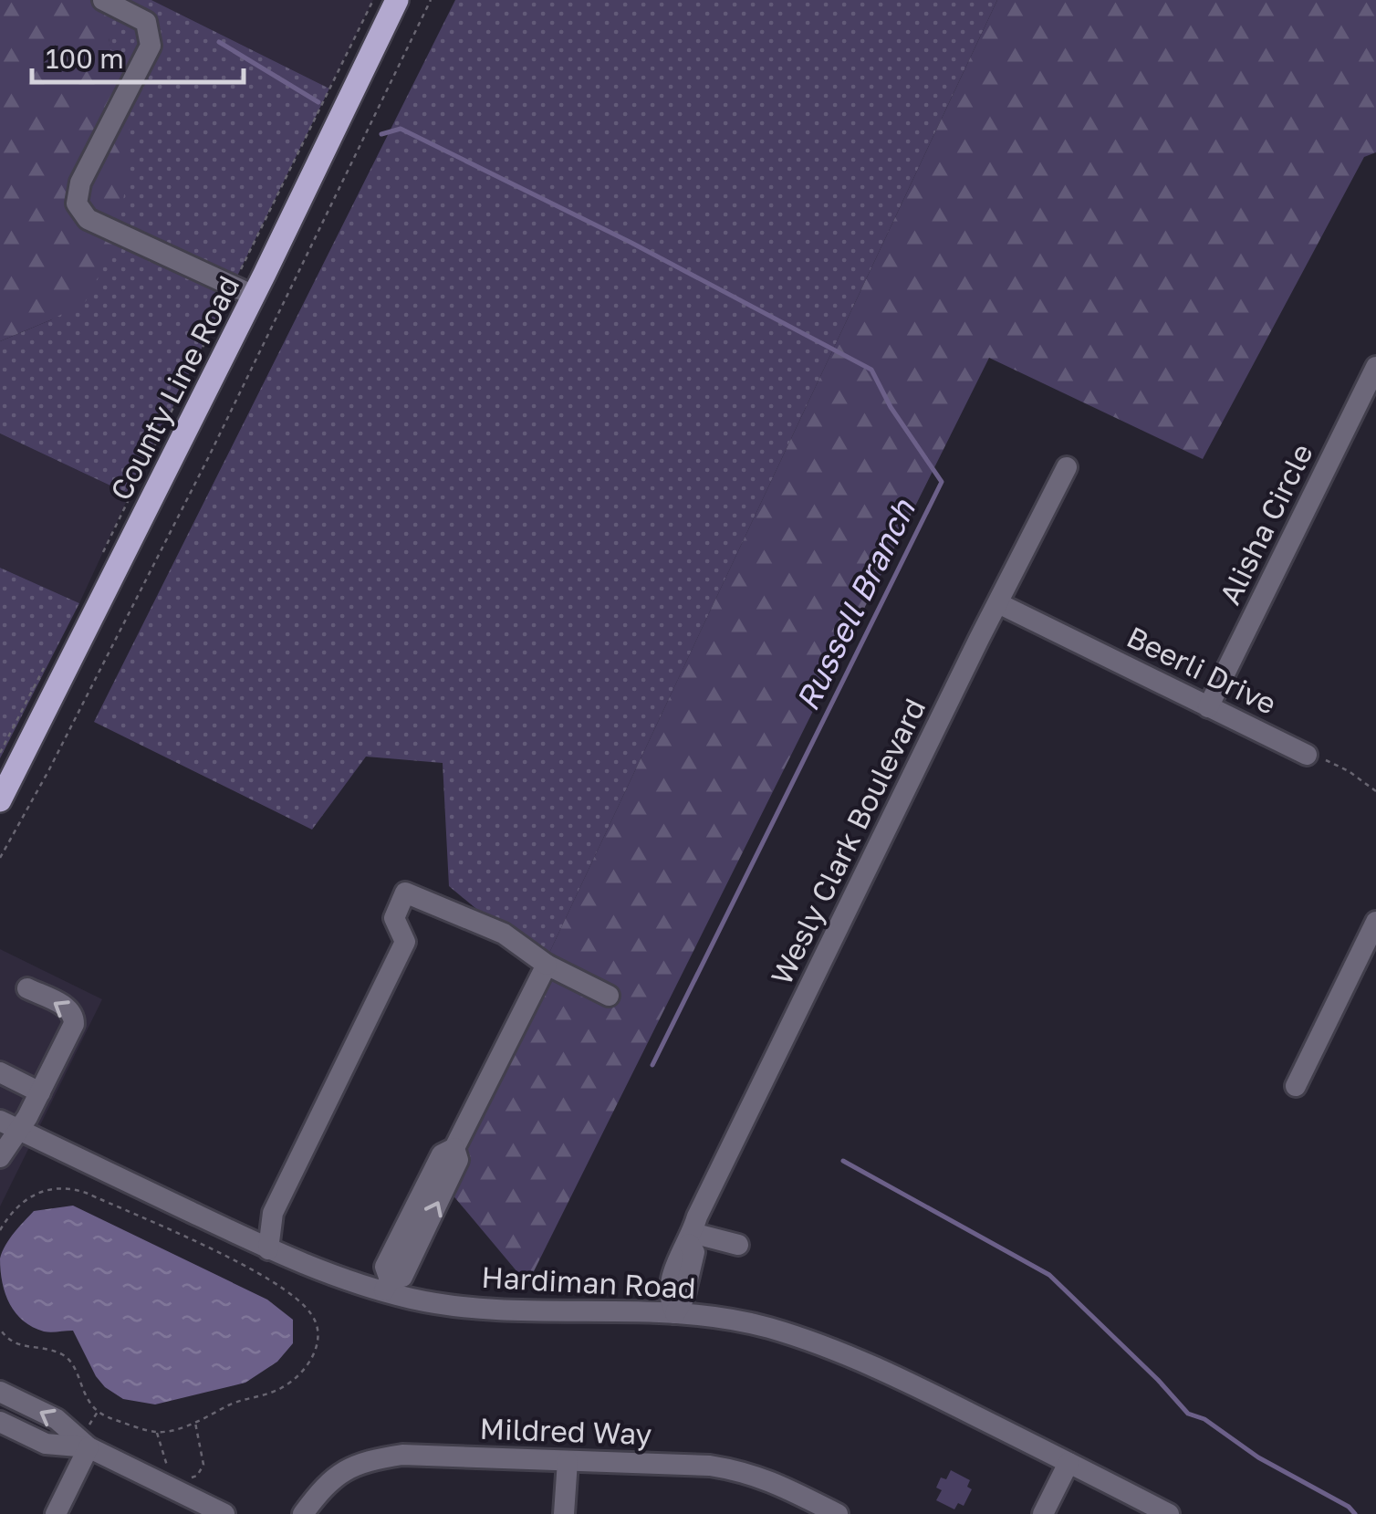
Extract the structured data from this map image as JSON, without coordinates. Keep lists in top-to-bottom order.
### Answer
{
  "streets": {
    "main road": ["County Line Road"],
    "street": [
      "Alisha Circle",
      "Beerli Drive",
      "Wesly Clark Boulevard",
      "Hardiman Road",
      "Mildred Way"
    ]
  },
  "crossings": [
    ["Alisha Circle", "Beerli Drive"],
    ["Beerli Drive", "Wesly Clark Boulevard"],
    ["Wesly Clark Boulevard", "Hardiman Road"]
  ],
  "water": ["Russell Branch"],
  "scale_bar": "100 m"
}
